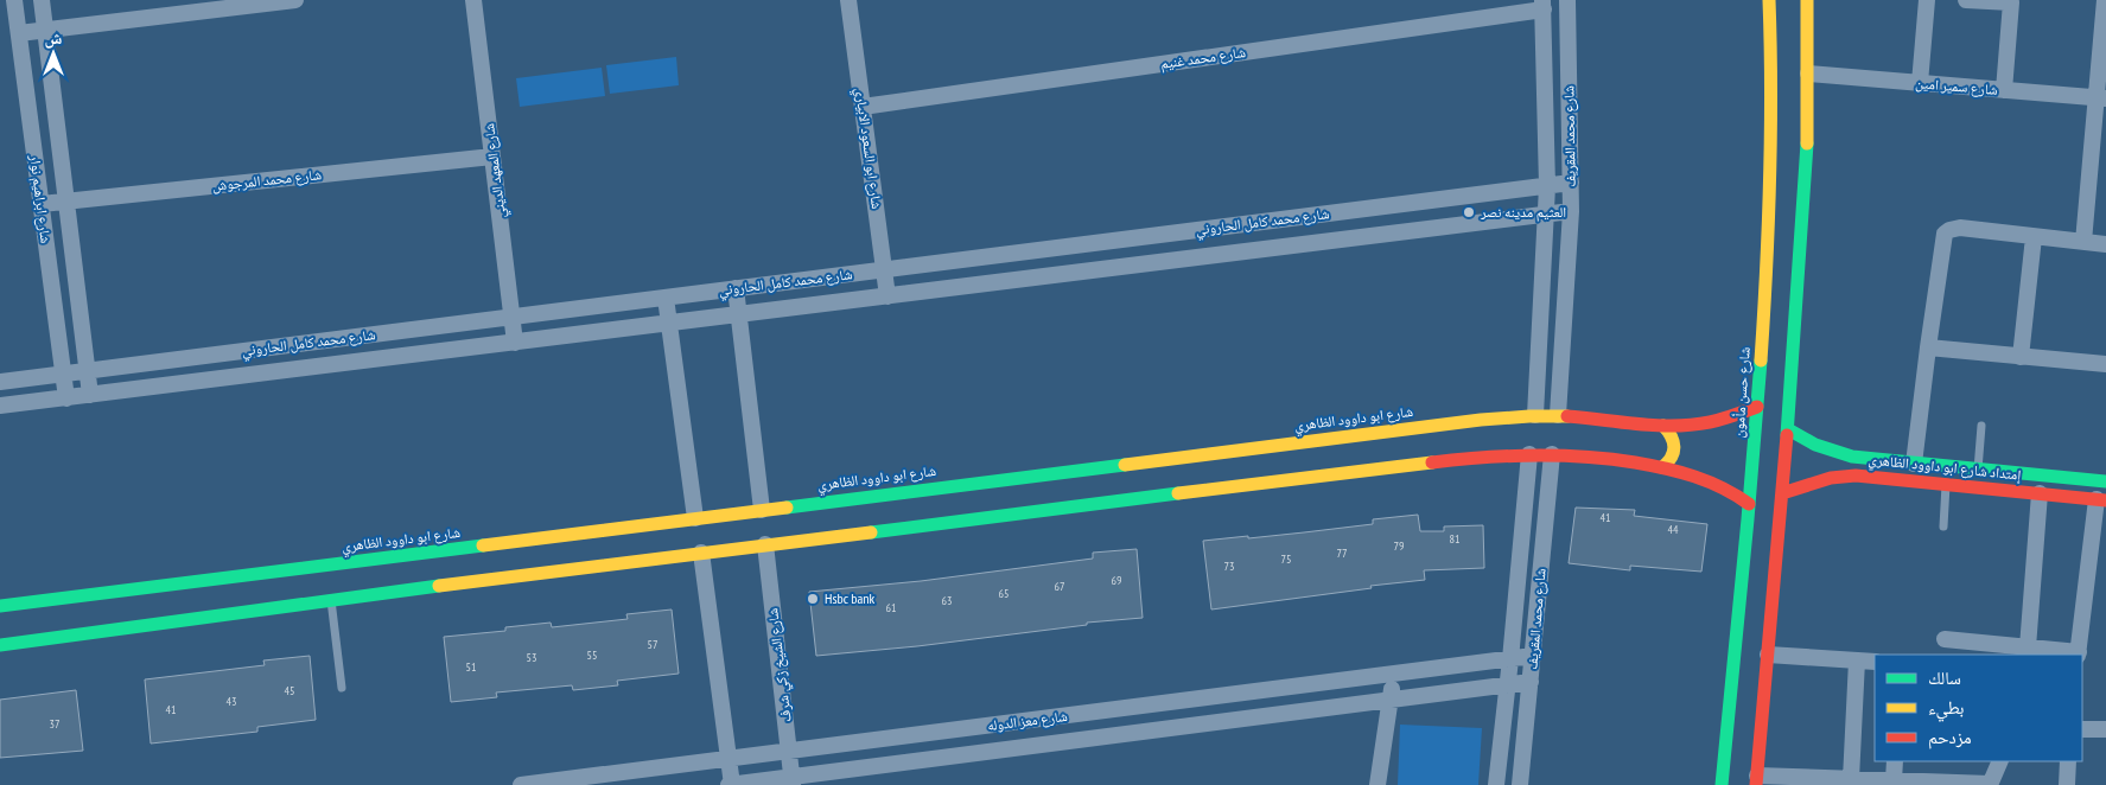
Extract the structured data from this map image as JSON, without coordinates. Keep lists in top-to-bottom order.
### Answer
{
  "streets": {
    "street": [
      "شارع محمد غنيم",
      "شارع سمير امين",
      "شارع محمد المقريف",
      "شارع ابو السعود الابياري",
      "شارع المعهد الديني",
      "شارع محمد المرجوش",
      "شارع ابراهيم نوار",
      "شارع محمد كامل الحاروني",
      "شارع حسن مأمون",
      "شارع ابو داوود الظاهري",
      "إمتداد شارع ابو داوود الظاهري",
      "شارع الشيخ زكي شرف",
      "شارع معز الدوله"
    ]
  },
  "crossings": [
    ["شارع محمد غنيم", "شارع محمد المقريف"],
    ["شارع محمد غنيم", "شارع ابو السعود الابياري"],
    ["شارع محمد المقريف", "شارع محمد كامل الحاروني"],
    ["شارع محمد المقريف", "شارع ابو داوود الظاهري"],
    ["شارع محمد المقريف", "شارع معز الدوله"],
    ["شارع ابو السعود الابياري", "شارع محمد كامل الحاروني"],
    ["شارع المعهد الديني", "شارع محمد المرجوش"],
    ["شارع المعهد الديني", "شارع محمد كامل الحاروني"],
    ["شارع محمد المرجوش", "شارع ابراهيم نوار"],
    ["شارع ابراهيم نوار", "شارع محمد كامل الحاروني"],
    ["شارع حسن مأمون", "شارع ابو داوود الظاهري"],
    ["شارع الشيخ زكي شرف", "شارع معز الدوله"]
  ],
  "places": ["العثيم مدينه نصر", "Hsbc bank"],
  "house_numbers": [
    "41",
    "44",
    "81",
    "79",
    "77",
    "75",
    "73",
    "69",
    "67",
    "65",
    "63",
    "61",
    "57",
    "55",
    "53",
    "51",
    "45",
    "43",
    "41",
    "37"
  ],
  "legend": ["سالك", "بطيء", "مزدحم"],
  "north": "top"
}
